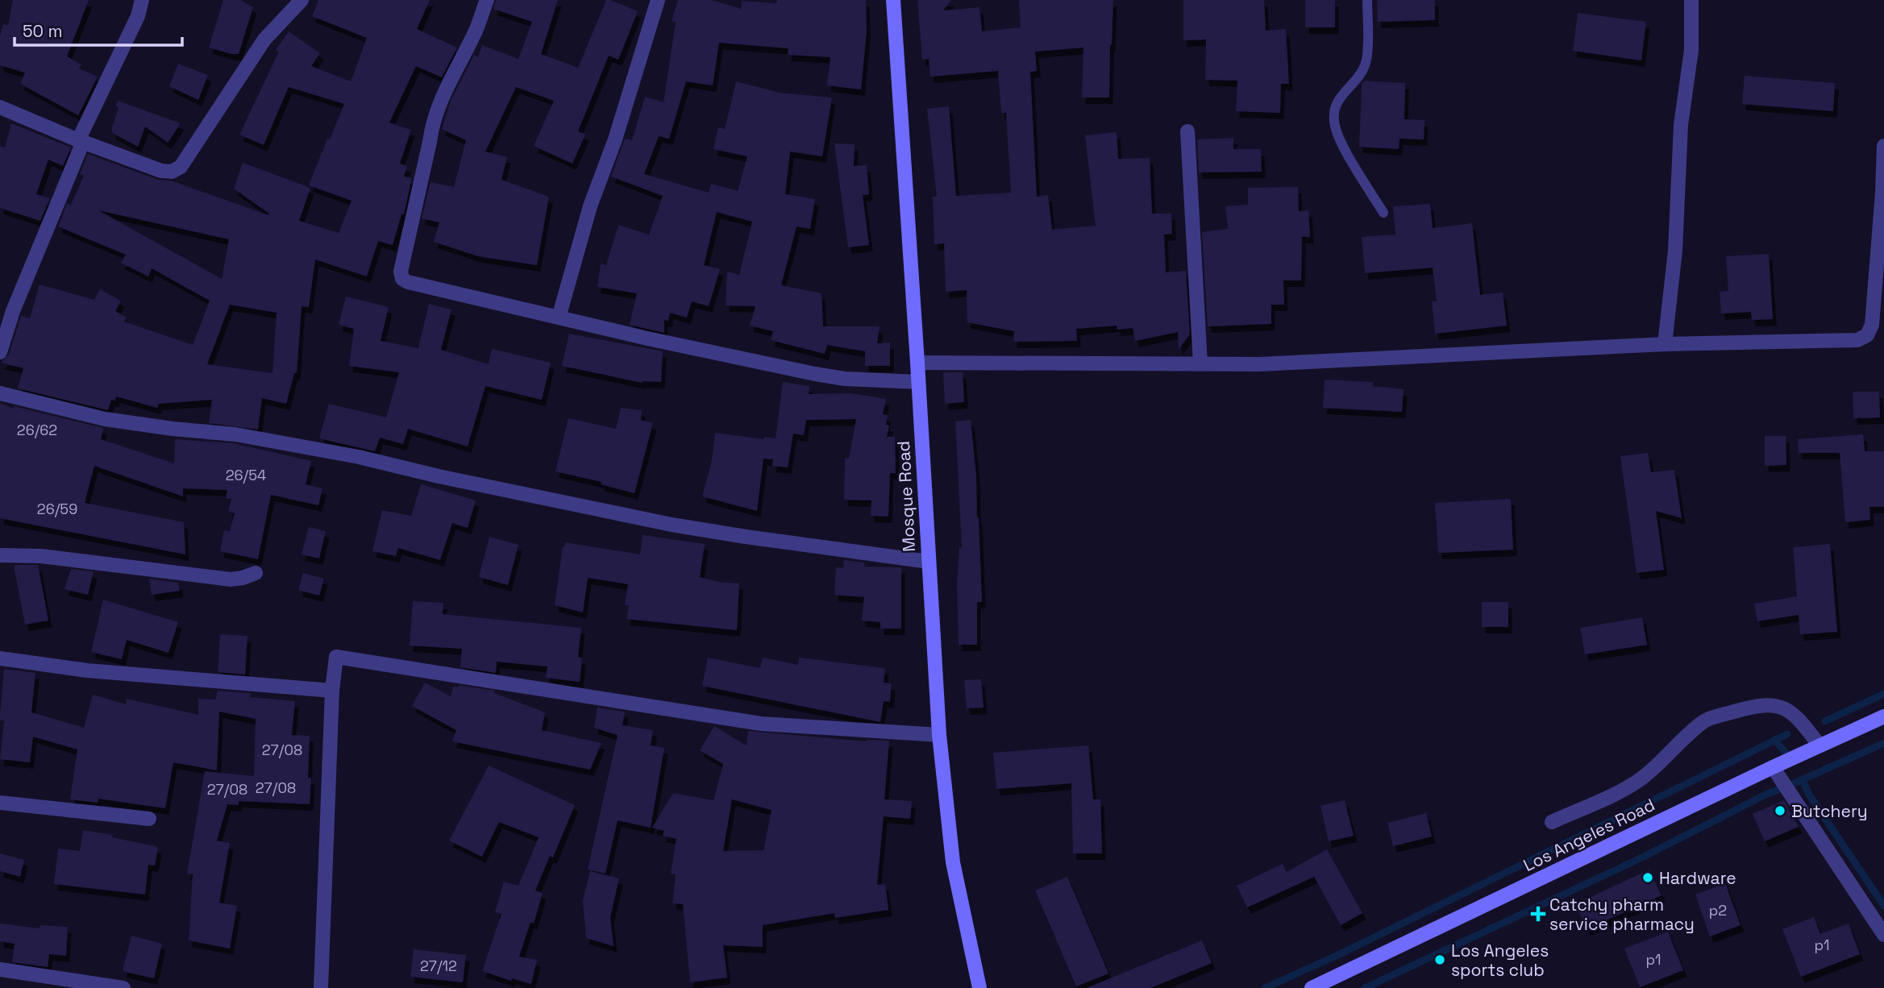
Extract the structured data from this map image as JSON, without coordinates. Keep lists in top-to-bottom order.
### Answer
{
  "streets": {
    "street": ["Mosque Road", "Los Angeles Road"]
  },
  "places": {
    "other": ["Butchery", "Hardware", "Los Angeles sports club"],
    "health": ["Catchy pharm service pharmacy"]
  },
  "house_numbers": [
    "26/62",
    "26/54",
    "26/59",
    "27/08",
    "27/08",
    "27/08",
    "p2",
    "p1",
    "p1",
    "27/12"
  ],
  "scale_bar": "50 m"
}
